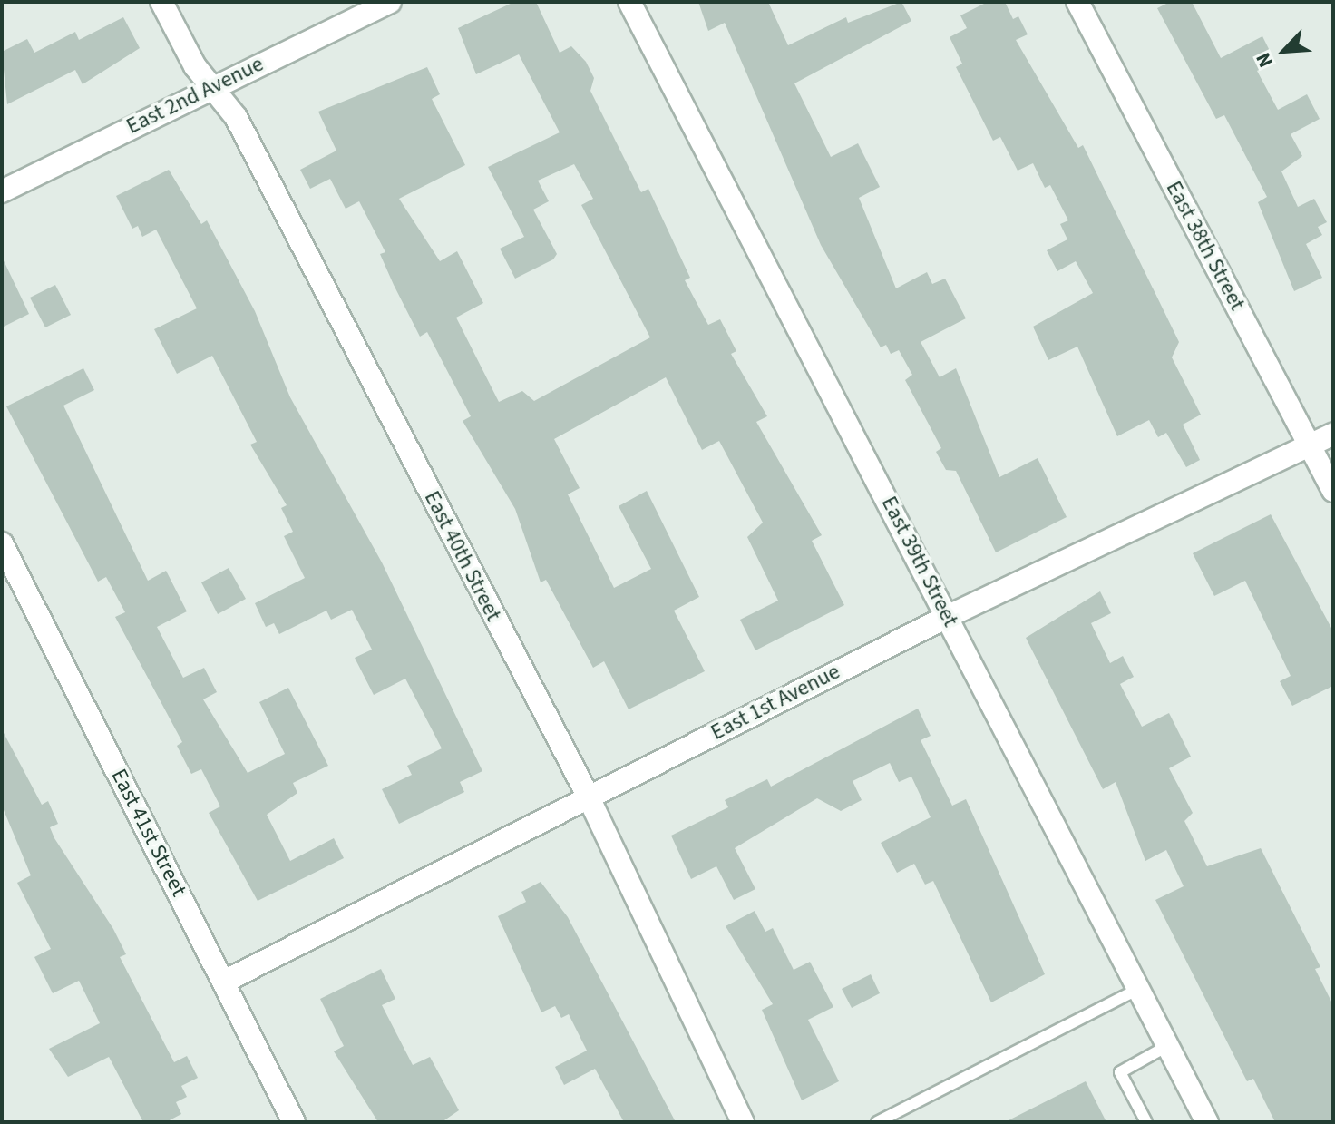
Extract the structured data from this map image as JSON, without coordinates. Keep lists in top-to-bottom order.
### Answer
{
  "streets": {
    "street": [
      "East 2nd Avenue",
      "East 38th Street",
      "East 40th Street",
      "East 39th Street",
      "East 1st Avenue",
      "East 41st Street"
    ]
  },
  "crossings": [
    ["East 2nd Avenue", "East 40th Street"],
    ["East 38th Street", "East 1st Avenue"],
    ["East 40th Street", "East 1st Avenue"],
    ["East 39th Street", "East 1st Avenue"],
    ["East 1st Avenue", "East 41st Street"]
  ],
  "north": "bottom left"
}
